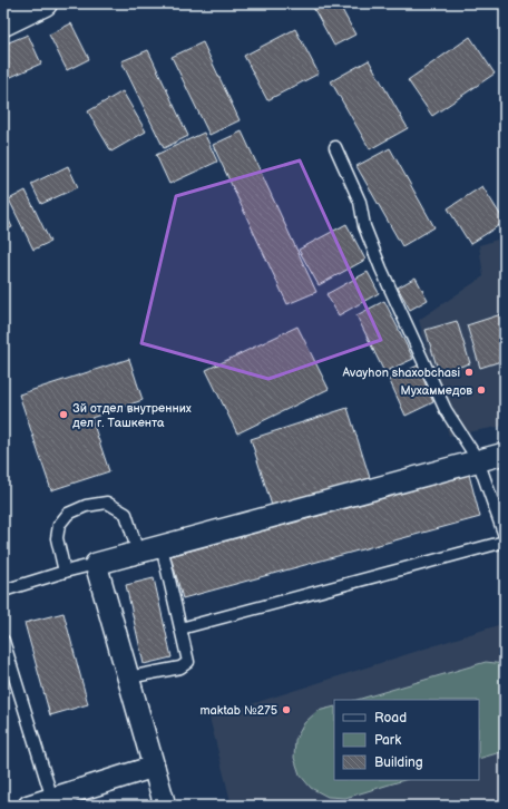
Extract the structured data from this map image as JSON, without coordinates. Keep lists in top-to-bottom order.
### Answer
{
  "places": [
    "Avayhon shaxobchasi",
    "Мухаммедов",
    "3й отдел внутренних дел г. Ташкента",
    "maktab №275"
  ],
  "legend": ["Road", "Park", "Building"]
}
